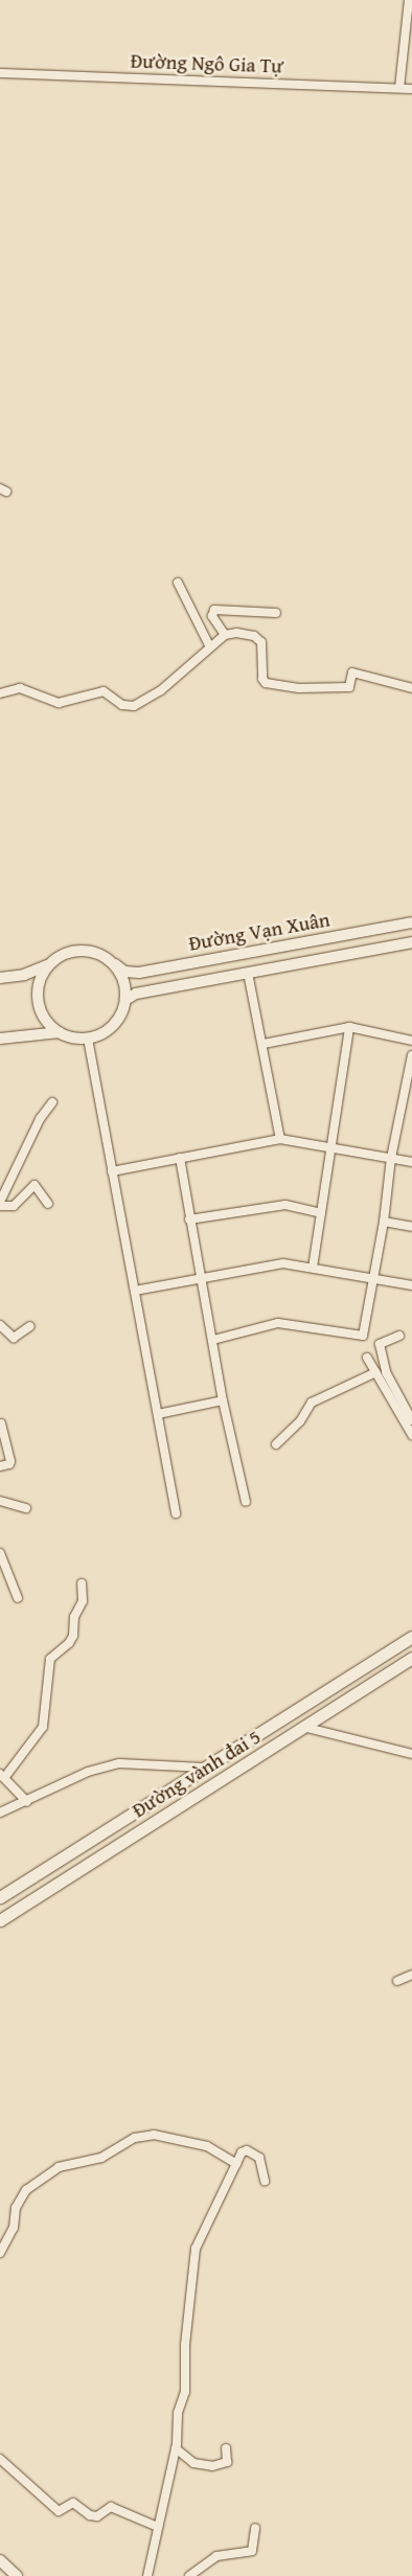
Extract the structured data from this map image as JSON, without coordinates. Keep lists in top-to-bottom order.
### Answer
{
  "streets": {
    "main road": ["Đường vành đai 5"],
    "street": ["Đường Ngô Gia Tự", "Đường Vạn Xuân"]
  }
}
